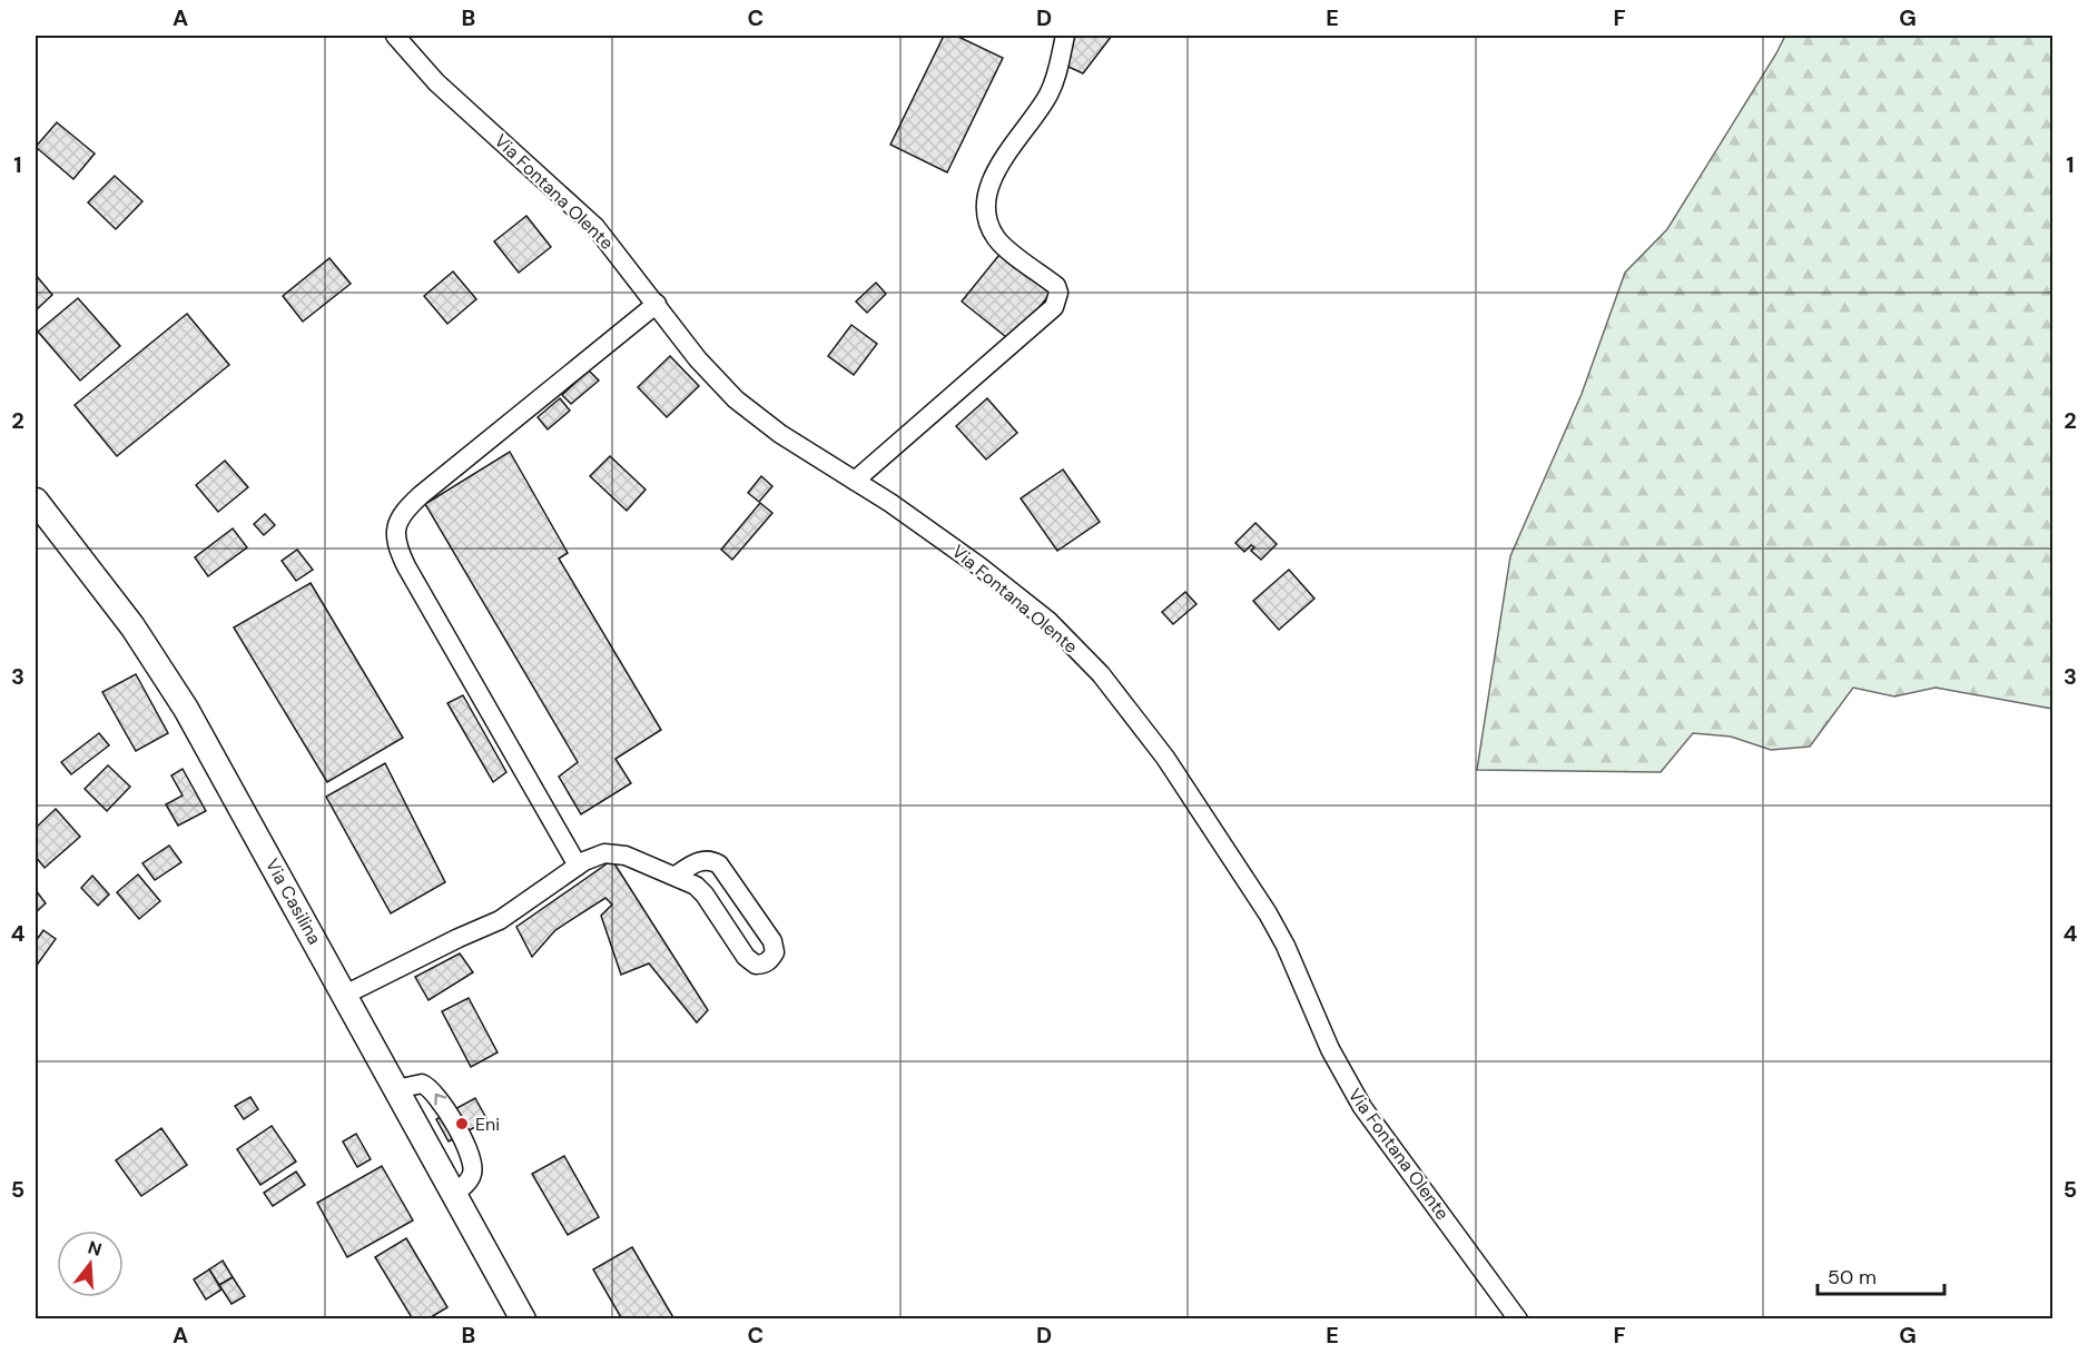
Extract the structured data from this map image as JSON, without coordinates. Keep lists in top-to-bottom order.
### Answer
{
  "streets": {
    "main road": ["Via Casilina"],
    "street": ["Via Fontana Olente"]
  },
  "places": ["Eni"],
  "scale_bar": "50 m",
  "north": "top",
  "grid": {
    "columns": [
      "A",
      "B",
      "C",
      "D",
      "E",
      "F",
      "G"
    ],
    "rows": [
      "1",
      "2",
      "3",
      "4",
      "5"
    ]
  }
}
